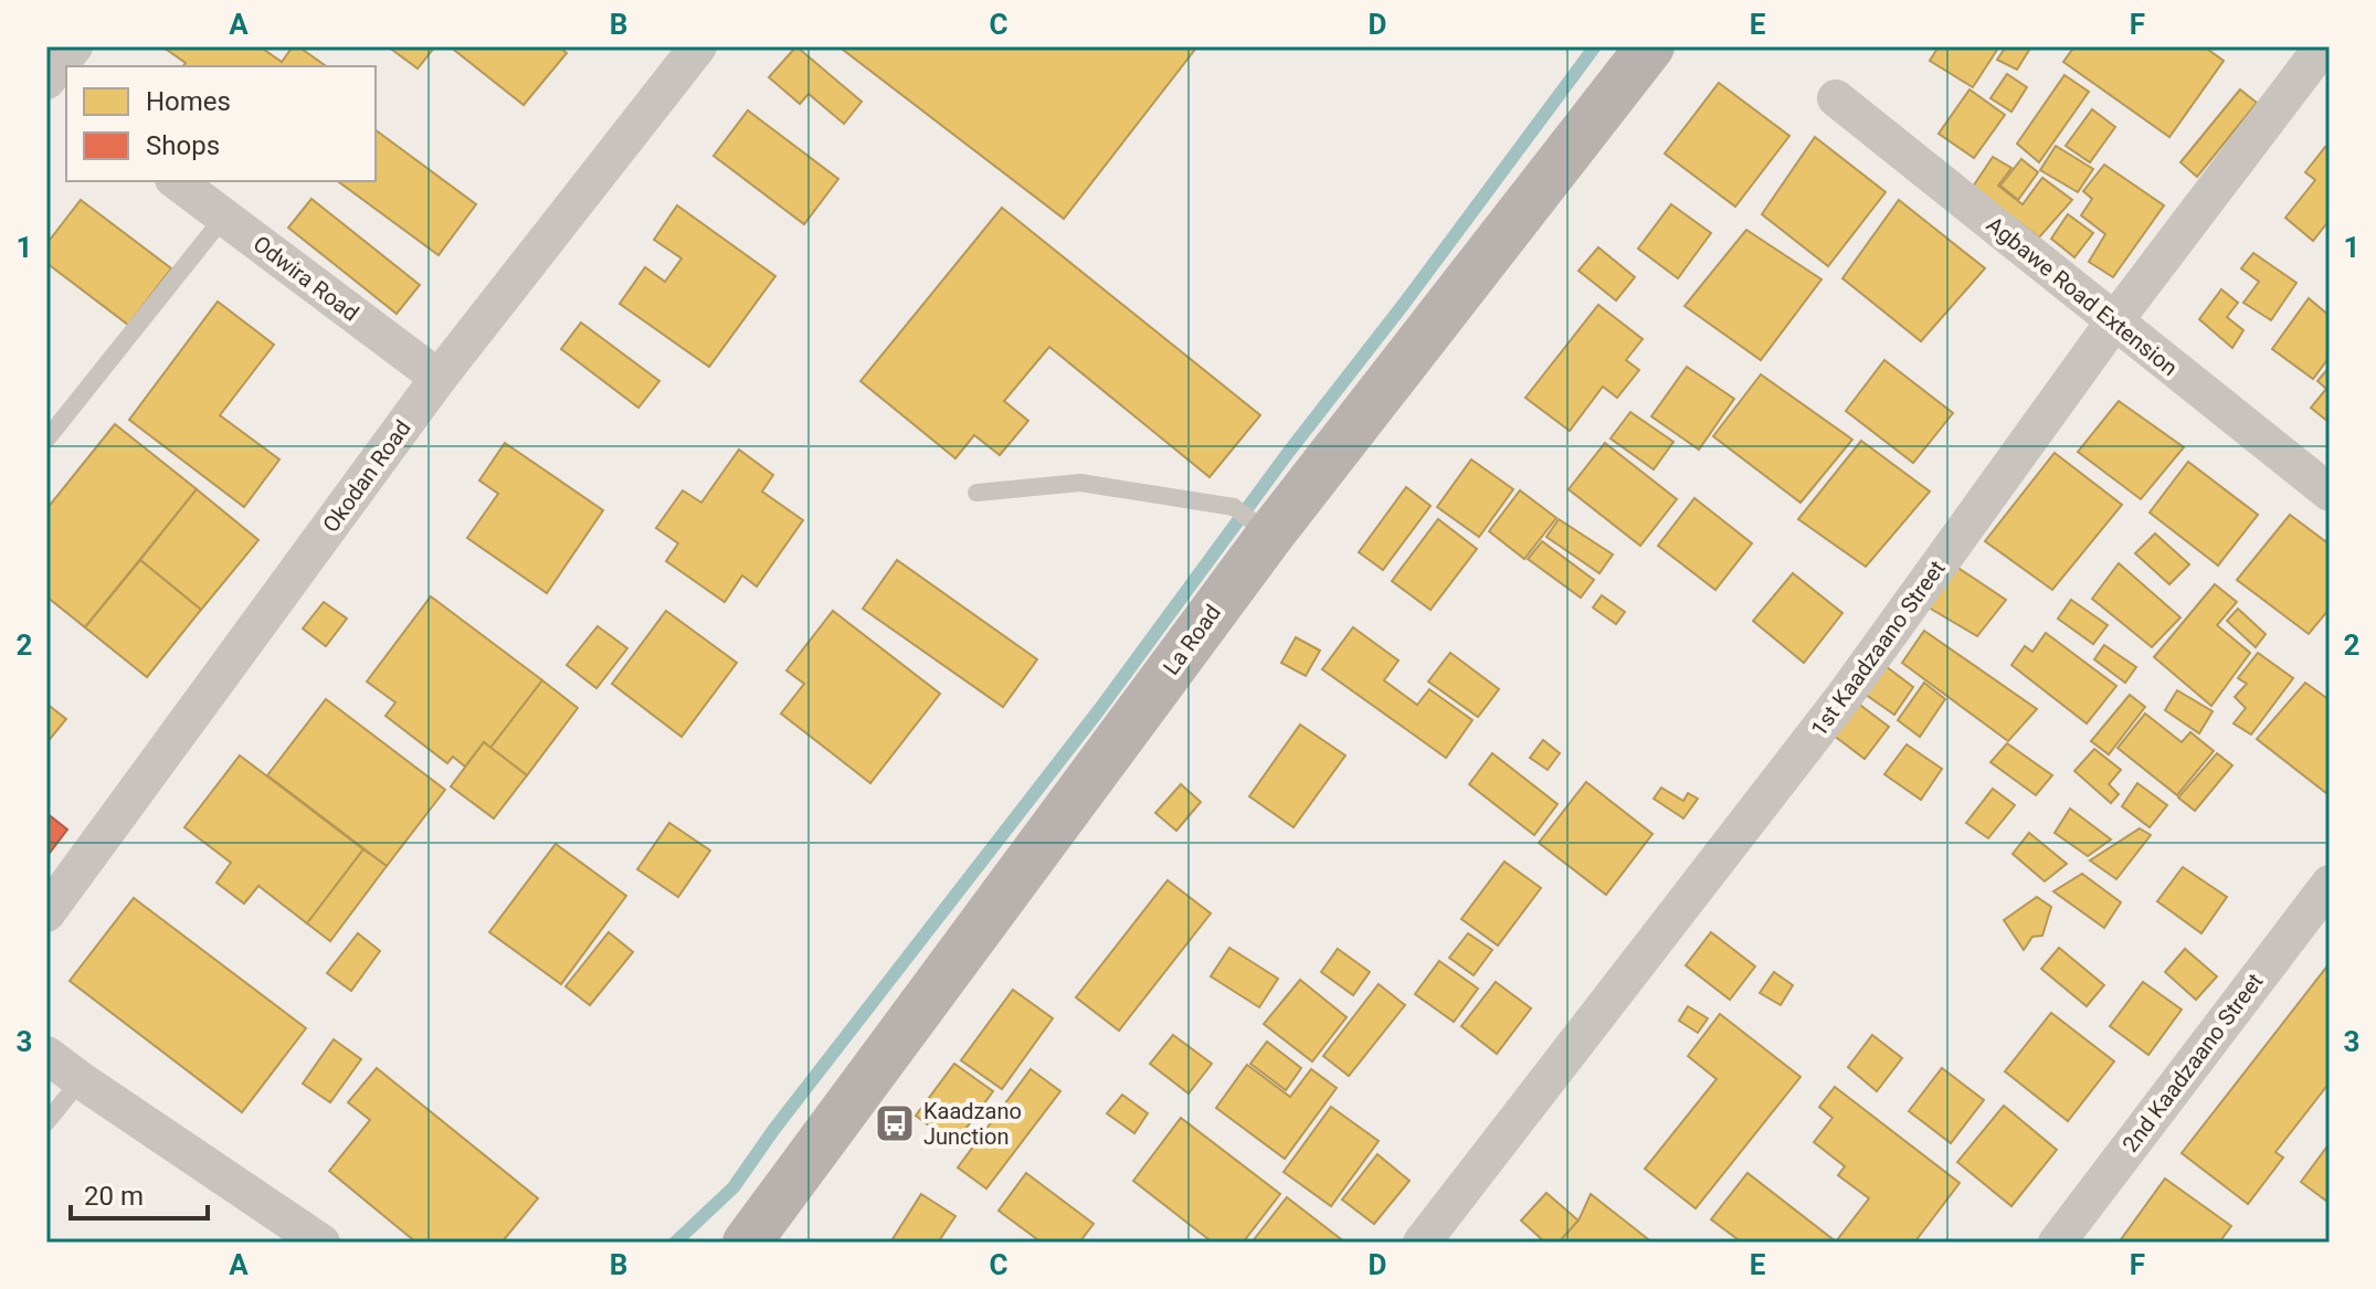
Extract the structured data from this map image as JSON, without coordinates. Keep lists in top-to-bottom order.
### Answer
{
  "streets": {
    "main road": ["La Road"],
    "street": [
      "Odwira Road",
      "Agbawe Road Extension",
      "Okodan Road",
      "1st Kaadzaano Street",
      "2nd Kaadzaano Street"
    ]
  },
  "crossings": [
    ["Odwira Road", "Okodan Road"],
    ["Agbawe Road Extension", "1st Kaadzaano Street"]
  ],
  "places": {
    "bus stop": ["Kaadzano Junction"]
  },
  "legend": ["Homes", "Shops"],
  "scale_bar": "20 m",
  "grid": {
    "columns": [
      "A",
      "B",
      "C",
      "D",
      "E",
      "F"
    ],
    "rows": ["1", "2", "3"]
  }
}
